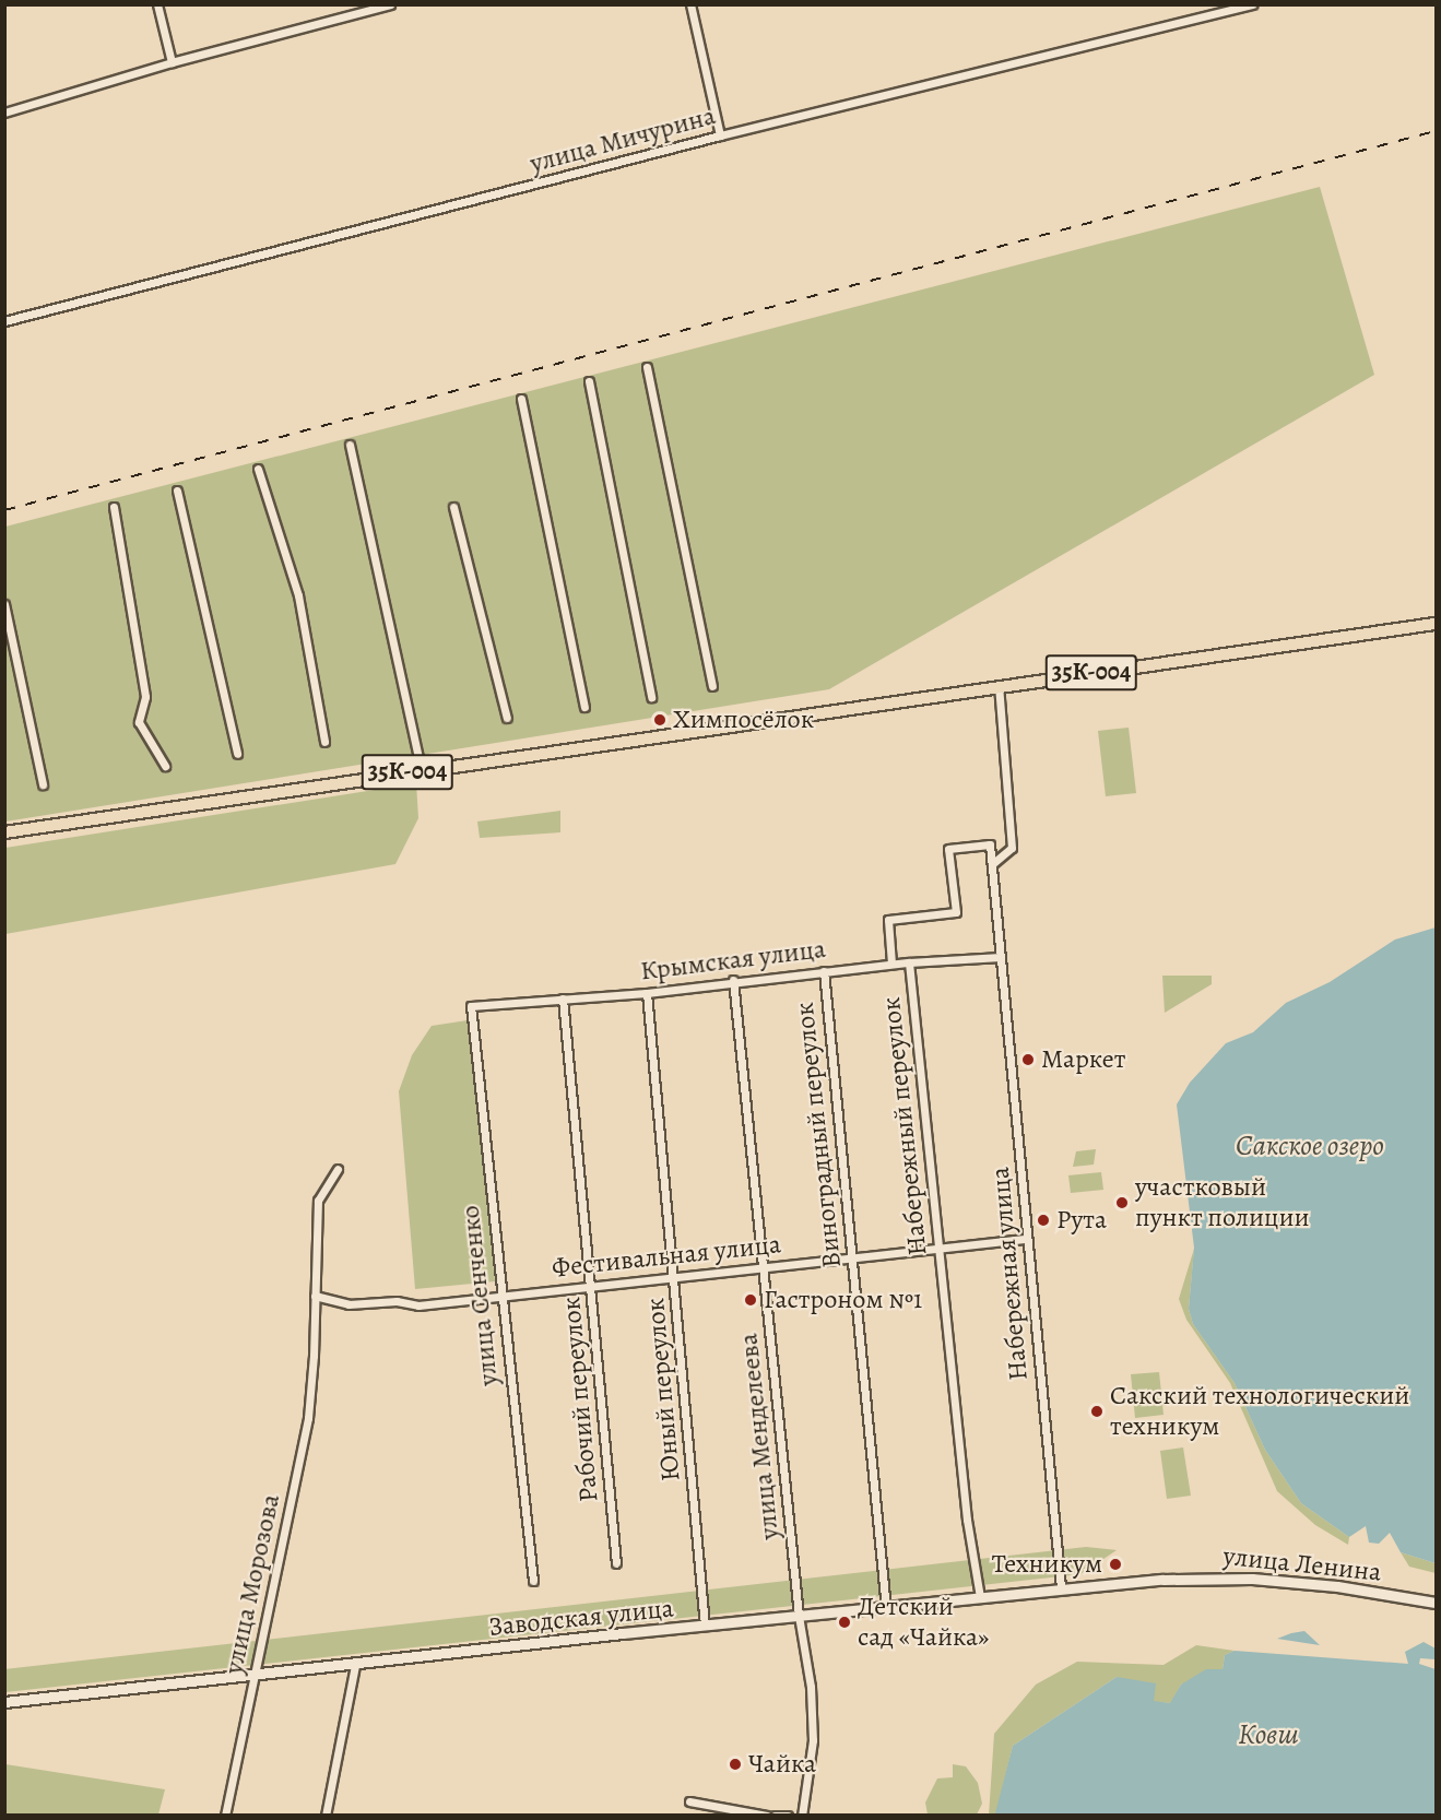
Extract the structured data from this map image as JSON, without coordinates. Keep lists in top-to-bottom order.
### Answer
{
  "streets": {
    "main road": ["35К-004"],
    "street": [
      "улица Мичурина",
      "Крымская улица",
      "Набережный переулок",
      "Виноградный переулок",
      "Фестивальная улица",
      "Набережная улица",
      "улица Сенченко",
      "Юный переулок",
      "Рабочий переулок",
      "улица Менделеева",
      "улица Ленина",
      "улица Морозова",
      "Заводская улица"
    ]
  },
  "crossings": [
    ["Крымская улица", "Набережный переулок"],
    ["Крымская улица", "Виноградный переулок"],
    ["Крымская улица", "Набережная улица"],
    ["Крымская улица", "улица Сенченко"],
    ["Крымская улица", "Юный переулок"],
    ["Крымская улица", "Рабочий переулок"],
    ["Крымская улица", "улица Менделеева"],
    ["Набережный переулок", "Фестивальная улица"],
    ["Набережный переулок", "Заводская улица"],
    ["Виноградный переулок", "Фестивальная улица"],
    ["Виноградный переулок", "Заводская улица"],
    ["Фестивальная улица", "Набережная улица"],
    ["Фестивальная улица", "улица Сенченко"],
    ["Фестивальная улица", "Юный переулок"],
    ["Фестивальная улица", "Рабочий переулок"],
    ["Фестивальная улица", "улица Менделеева"],
    ["Фестивальная улица", "улица Морозова"],
    ["Набережная улица", "Заводская улица"],
    ["Юный переулок", "Заводская улица"],
    ["улица Менделеева", "Заводская улица"],
    ["улица Ленина", "Заводская улица"],
    ["улица Морозова", "Заводская улица"]
  ],
  "water": ["Сакское озеро", "Ковш"],
  "places": [
    "Химпосёлок",
    "Маркет",
    "участковый пункт полиции",
    "Рута",
    "Гастроном №1",
    "Сакский технологический техникум",
    "Техникум",
    "Детский сад «Чайка»",
    "Чайка"
  ]
}
